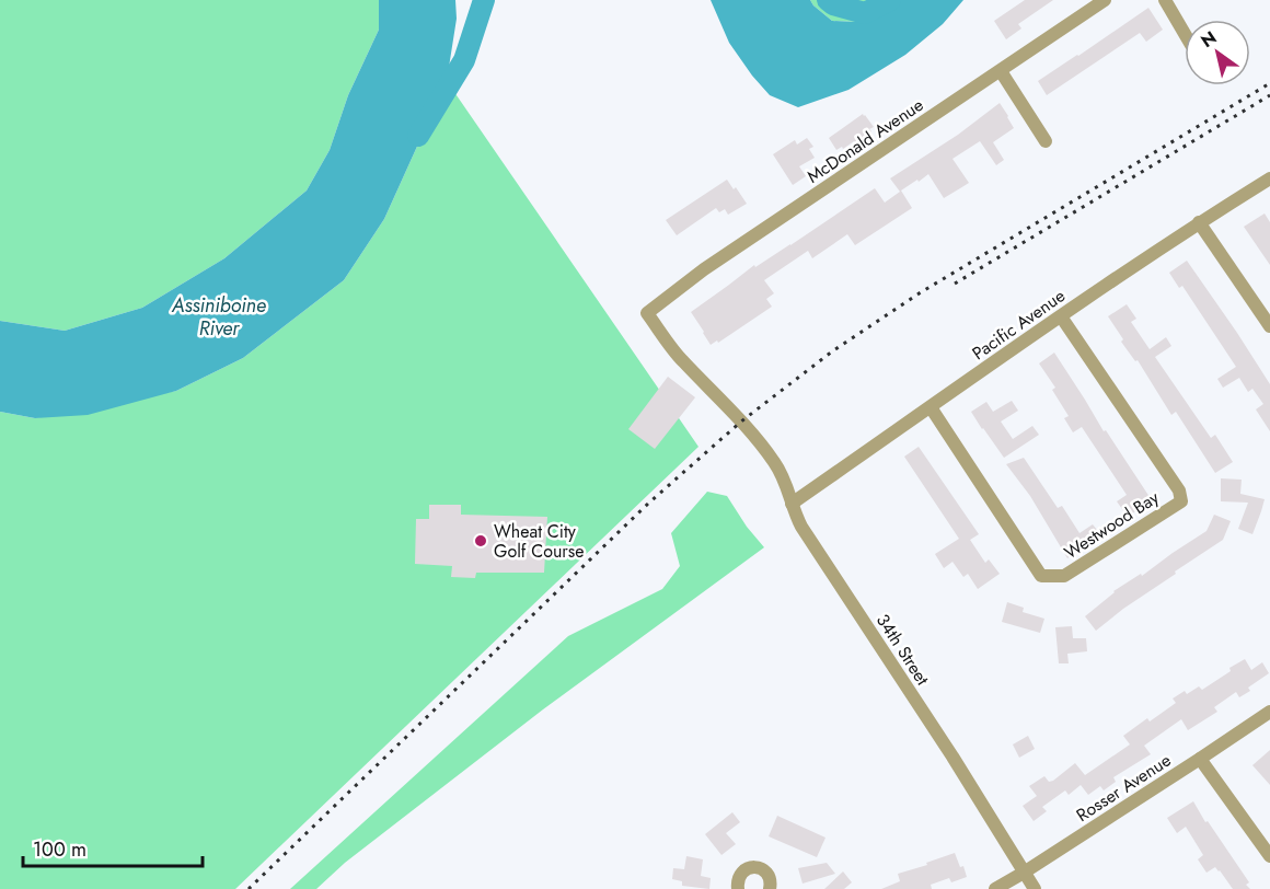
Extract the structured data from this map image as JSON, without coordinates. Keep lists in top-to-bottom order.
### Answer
{
  "streets": {
    "street": [
      "McDonald Avenue",
      "Pacific Avenue",
      "Westwood Bay",
      "34th Street",
      "Rosser Avenue"
    ]
  },
  "crossings": [
    ["McDonald Avenue", "34th Street"],
    ["Pacific Avenue", "Westwood Bay"],
    ["Pacific Avenue", "34th Street"],
    ["34th Street", "Rosser Avenue"]
  ],
  "water": ["Assiniboine River"],
  "places": ["Wheat City Golf Course"],
  "scale_bar": "100 m",
  "north": "top left"
}
